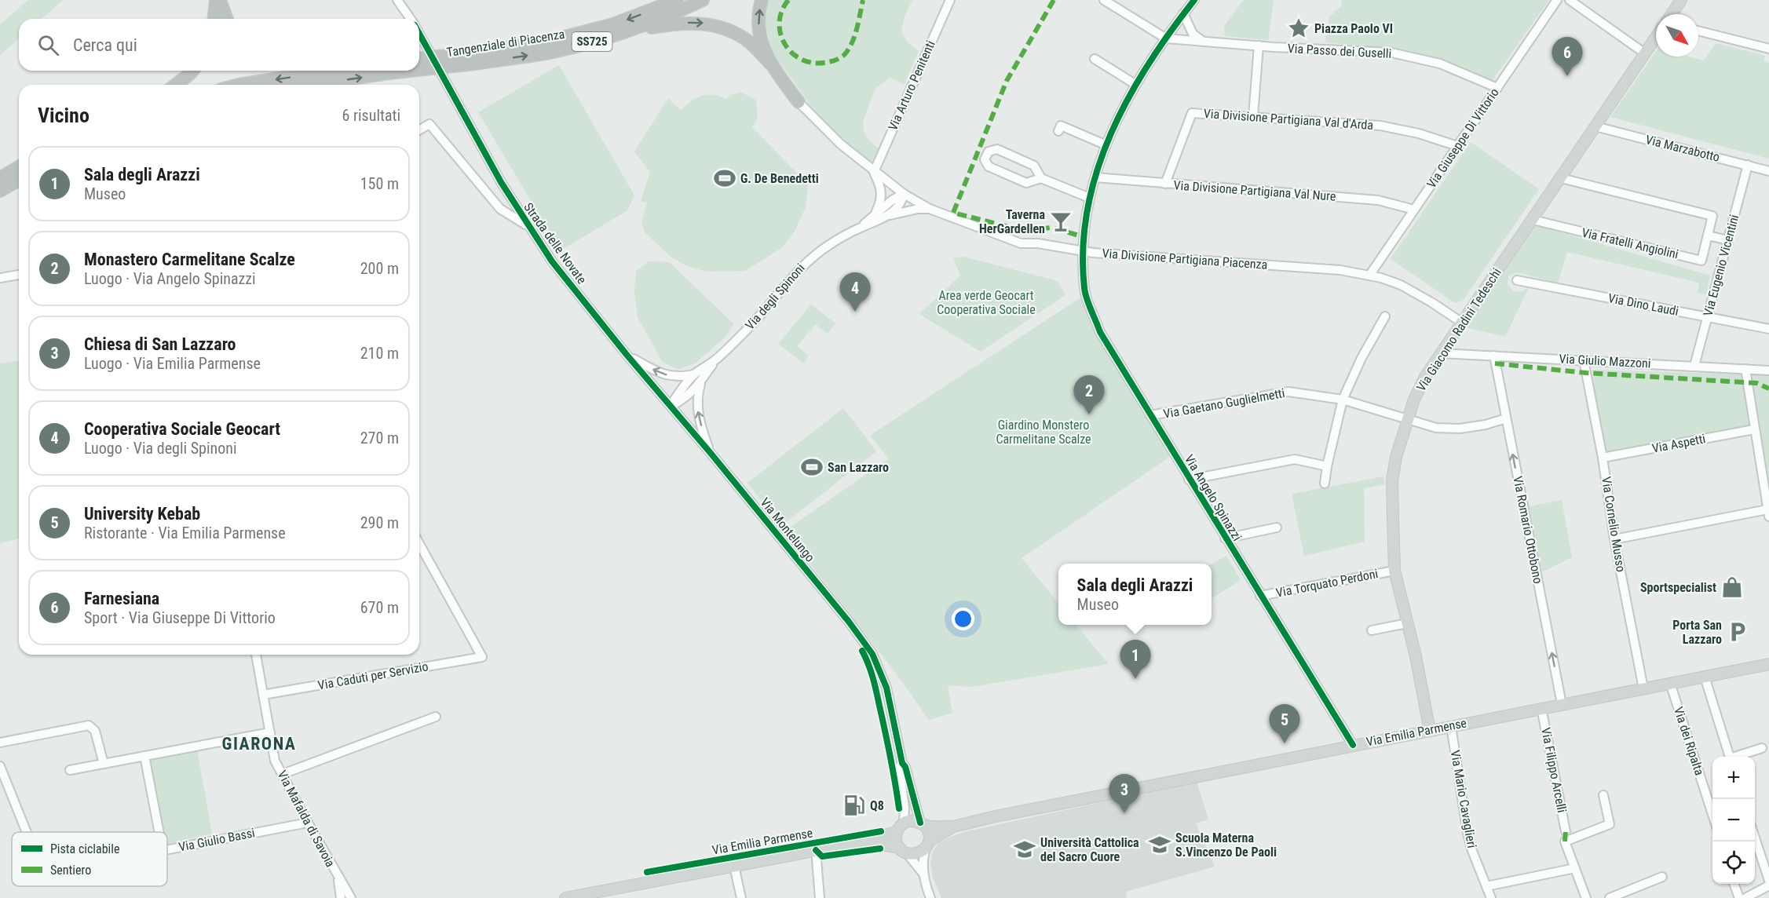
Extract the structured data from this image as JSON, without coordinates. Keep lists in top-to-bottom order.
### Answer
{
  "streets": {
    "highway": ["SS725", "Tangenziale di Piacenza"],
    "main road": ["Via Giacomo Radini Tedeschi", "Via Emilia Parmense"],
    "street": [
      "Via Passo dei Guselli",
      "Via Arturo Penitenti",
      "Via Divisione Partigiana Val d'Arda",
      "Via Giuseppe Di Vittorio",
      "Via Marzabotto",
      "Via Divisione Partigiana Val Nure",
      "Strada delle Novate",
      "Via Fratelli Angiolini",
      "Via Divisione Partigiana Piacenza",
      "Via Eugenio Vicentini",
      "Via degli Spinoni",
      "Via Dino Laudi",
      "Via Giulio Mazzoni",
      "Via Gaetano Guglielmetti",
      "Via Aspetti",
      "Via Angelo Spinazzi",
      "Via Cornelio Musso",
      "Via Montelungo",
      "Via Romario Ottobono",
      "Via Torquato Perdoni",
      "Via Caduti per Servizio",
      "Via dei Ripalta",
      "Via Filippo Arcelli",
      "Via Mario Cavaglieri",
      "Via Mafalda di Savoia",
      "Via Giulio Bassi"
    ]
  },
  "crossings": [
    ["Via Passo dei Guselli", "Via Giuseppe Di Vittorio"],
    ["Via Passo dei Guselli", "Via Angelo Spinazzi"],
    ["Via Arturo Penitenti", "Via Divisione Partigiana Piacenza"],
    ["Via Divisione Partigiana Val d'Arda", "Via Giuseppe Di Vittorio"],
    ["Via Divisione Partigiana Val d'Arda", "Via Divisione Partigiana Val Nure"],
    ["Via Giuseppe Di Vittorio", "Via Divisione Partigiana Val Nure"],
    ["Via Giuseppe Di Vittorio", "Via Divisione Partigiana Piacenza"],
    ["Via Marzabotto", "Via Eugenio Vicentini"],
    ["Via Marzabotto", "Via Giacomo Radini Tedeschi"],
    ["Via Divisione Partigiana Val Nure", "Via Angelo Spinazzi"],
    ["Strada delle Novate", "Via degli Spinoni"],
    ["Strada delle Novate", "Via Montelungo"],
    ["Via Fratelli Angiolini", "Via Giacomo Radini Tedeschi"],
    ["Via Divisione Partigiana Piacenza", "Via degli Spinoni"],
    ["Via Divisione Partigiana Piacenza", "Via Giacomo Radini Tedeschi"],
    ["Via Divisione Partigiana Piacenza", "Via Angelo Spinazzi"],
    ["Via Eugenio Vicentini", "Via Dino Laudi"],
    ["Via Eugenio Vicentini", "Via Giulio Mazzoni"],
    ["Via Giacomo Radini Tedeschi", "Via Giulio Mazzoni"],
    ["Via Giacomo Radini Tedeschi", "Via Gaetano Guglielmetti"],
    ["Via Giacomo Radini Tedeschi", "Via Torquato Perdoni"],
    ["Via Giacomo Radini Tedeschi", "Via Emilia Parmense"],
    ["Via Giulio Mazzoni", "Via Cornelio Musso"],
    ["Via Giulio Mazzoni", "Via Romario Ottobono"],
    ["Via Gaetano Guglielmetti", "Via Angelo Spinazzi"],
    ["Via Gaetano Guglielmetti", "Via Romario Ottobono"],
    ["Via Aspetti", "Via Cornelio Musso"],
    ["Via Angelo Spinazzi", "Via Torquato Perdoni"],
    ["Via Angelo Spinazzi", "Via Emilia Parmense"],
    ["Via Cornelio Musso", "Via Emilia Parmense"],
    ["Via Montelungo", "Via Emilia Parmense"],
    ["Via Romario Ottobono", "Via Emilia Parmense"],
    ["Via Caduti per Servizio", "Via Mafalda di Savoia"],
    ["Via Emilia Parmense", "Via dei Ripalta"],
    ["Via Emilia Parmense", "Via Filippo Arcelli"],
    ["Via Emilia Parmense", "Via Mario Cavaglieri"],
    ["Via Mafalda di Savoia", "Via Giulio Bassi"]
  ],
  "one_way": ["Via Romario Ottobono"],
  "districts": ["GIARONA"],
  "parks": ["Area verde Geocart Cooperativa Sociale", "Giardino Monstero Carmelitane Scalze"],
  "places": {
    "place": ["Piazza Paolo VI"],
    "sports": ["G. De Benedetti", "San Lazzaro"],
    "bar": ["Taverna HerGardellen"],
    "shop": ["Sportspecialist"],
    "parking": ["Porta San Lazzaro"],
    "fuel station": ["Q8"],
    "school or university": ["Scuola Materna S.Vincenzo De Paoli", "Università Cattolica del Sacro Cuore"]
  },
  "legend": ["Pista ciclabile", "Sentiero"],
  "north": "bottom right",
  "page": {
    "search": "Cerca qui",
    "pins": [
      "6",
      "4",
      "2",
      "1",
      "5",
      "3"
    ],
    "heading": ["Vicino", "6 risultati"],
    "list": [
      {
        "mark": "1",
        "name": "Sala degli Arazzi",
        "note": "Museo",
        "value": "150 m"
      },
      {
        "mark": "2",
        "name": "Monastero Carmelitane Scalze",
        "note": "Luogo · Via Angelo Spinazzi",
        "value": "200 m"
      },
      {
        "mark": "3",
        "name": "Chiesa di San Lazzaro",
        "note": "Luogo · Via Emilia Parmense",
        "value": "210 m"
      },
      {
        "mark": "4",
        "name": "Cooperativa Sociale Geocart",
        "note": "Luogo · Via degli Spinoni",
        "value": "270 m"
      },
      {
        "mark": "5",
        "name": "University Kebab",
        "note": "Ristorante · Via Emilia Parmense",
        "value": "290 m"
      },
      {
        "mark": "6",
        "name": "Farnesiana",
        "note": "Sport · Via Giuseppe Di Vittorio",
        "value": "670 m"
      }
    ],
    "popup": ["Sala degli Arazzi", "Museo"],
    "map_buttons": ["+", "−"]
  }
}
